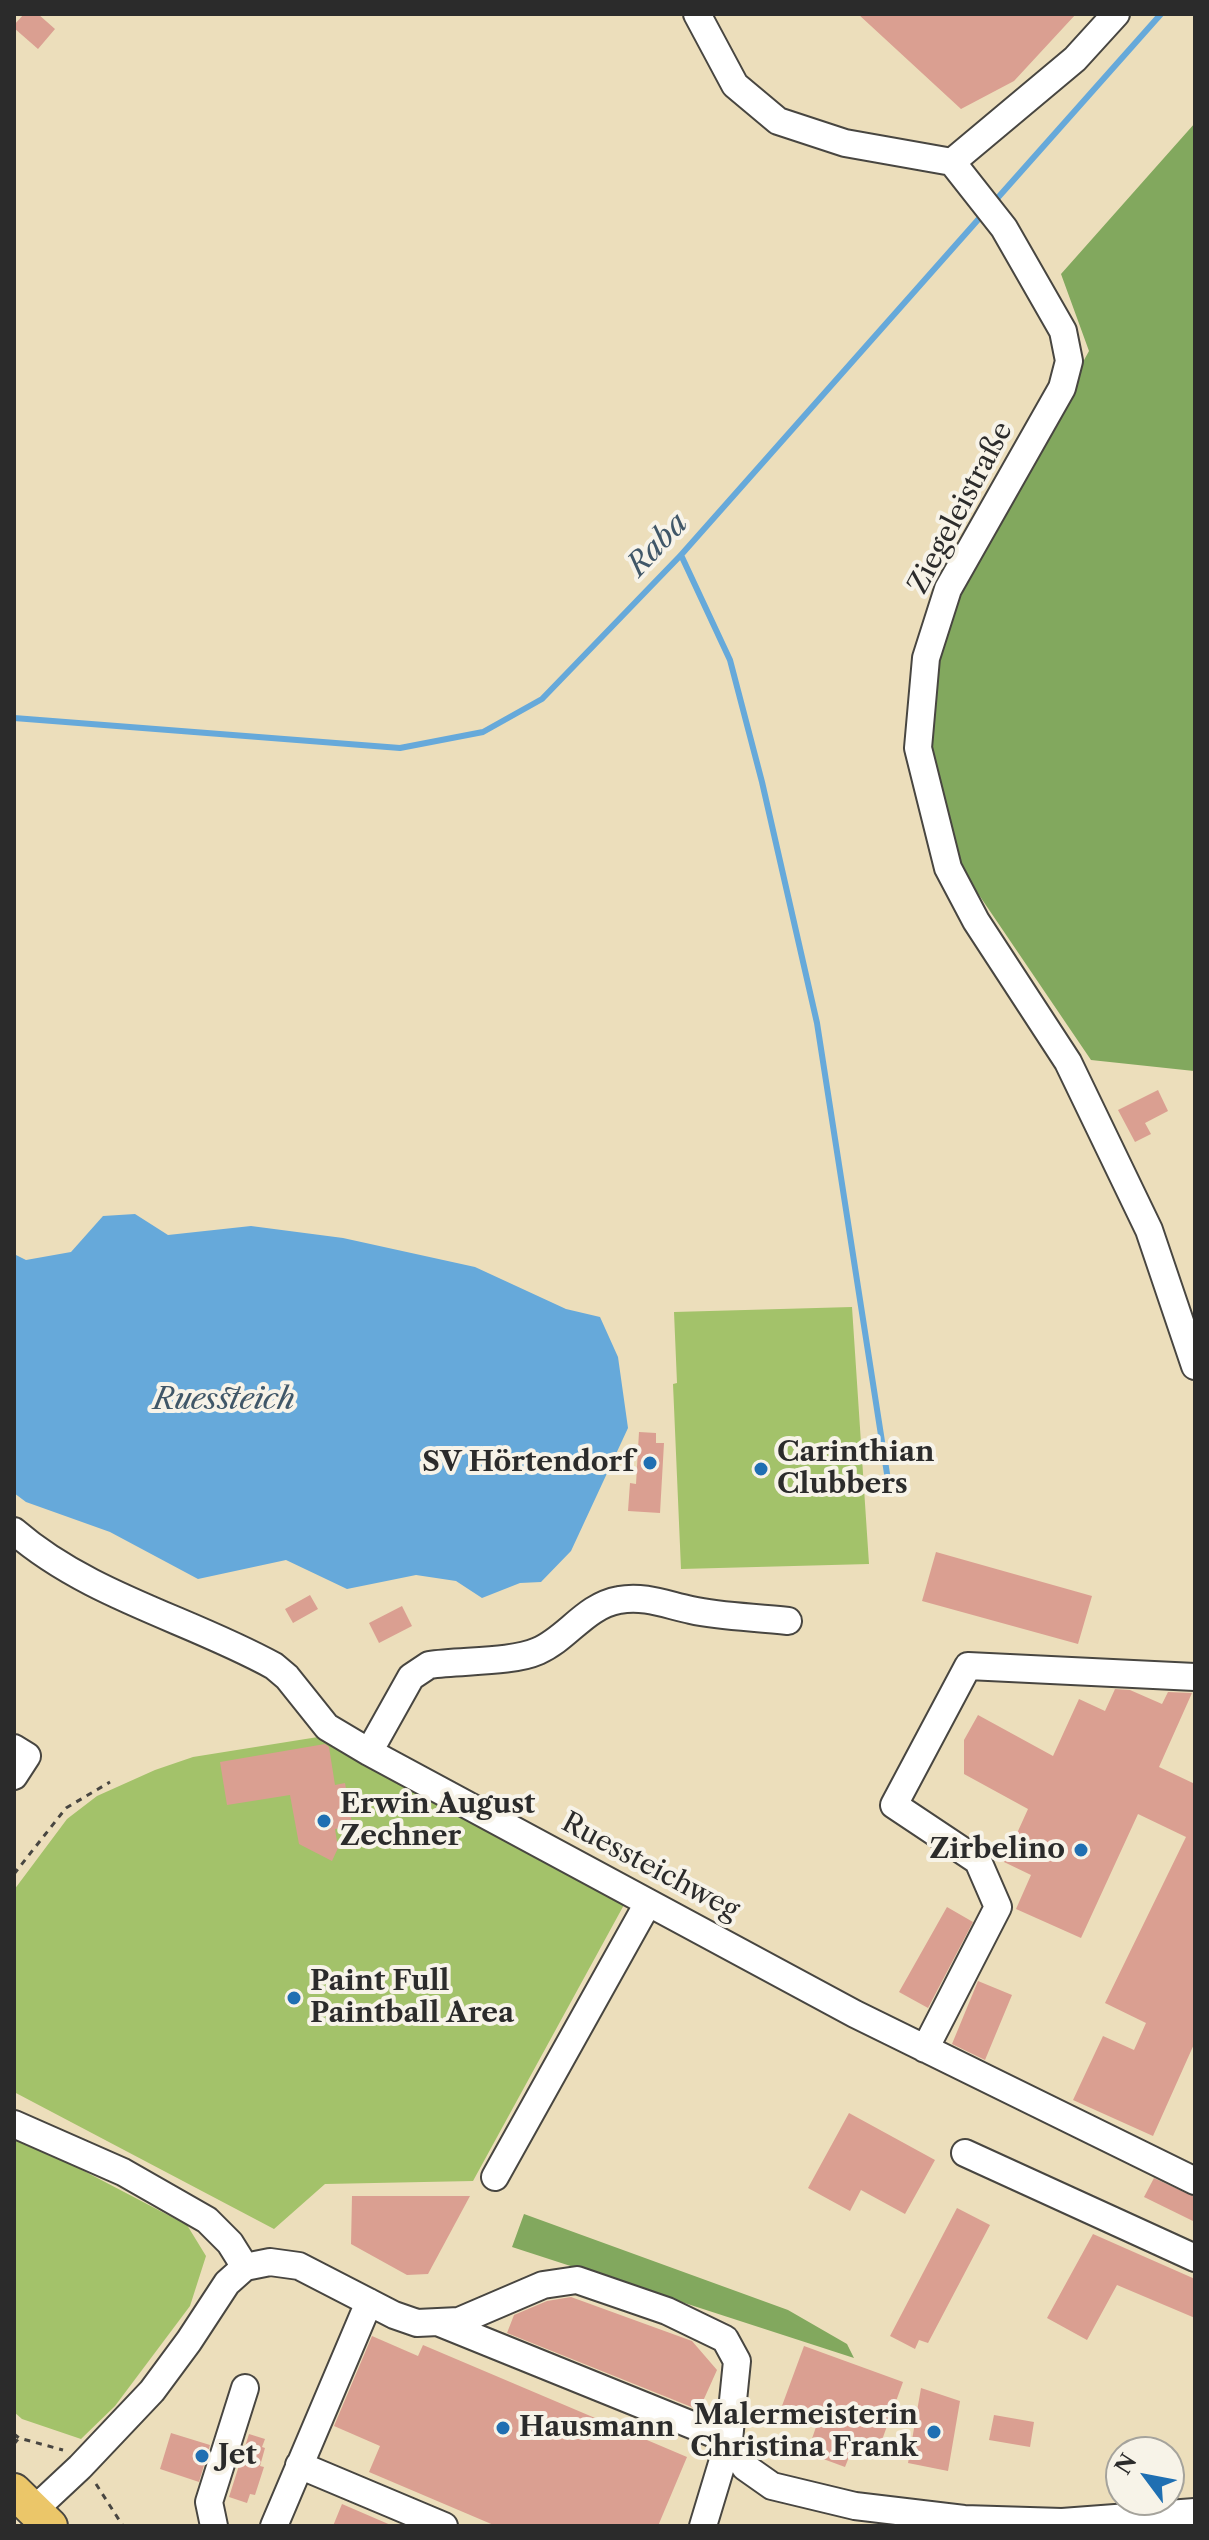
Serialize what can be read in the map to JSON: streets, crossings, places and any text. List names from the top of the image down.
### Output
{
  "streets": {
    "street": ["Ziegeleistraße", "Ruessteichweg"]
  },
  "water": ["Raba", "Ruessteich"],
  "places": [
    "SV Hörtendorf",
    "Carinthian Clubbers",
    "Erwin August Zechner",
    "Zirbelino",
    "Paint Full Paintball Area",
    "Hausmann",
    "Malermeisterin Christina Frank",
    "Jet"
  ],
  "north": "top left"
}
